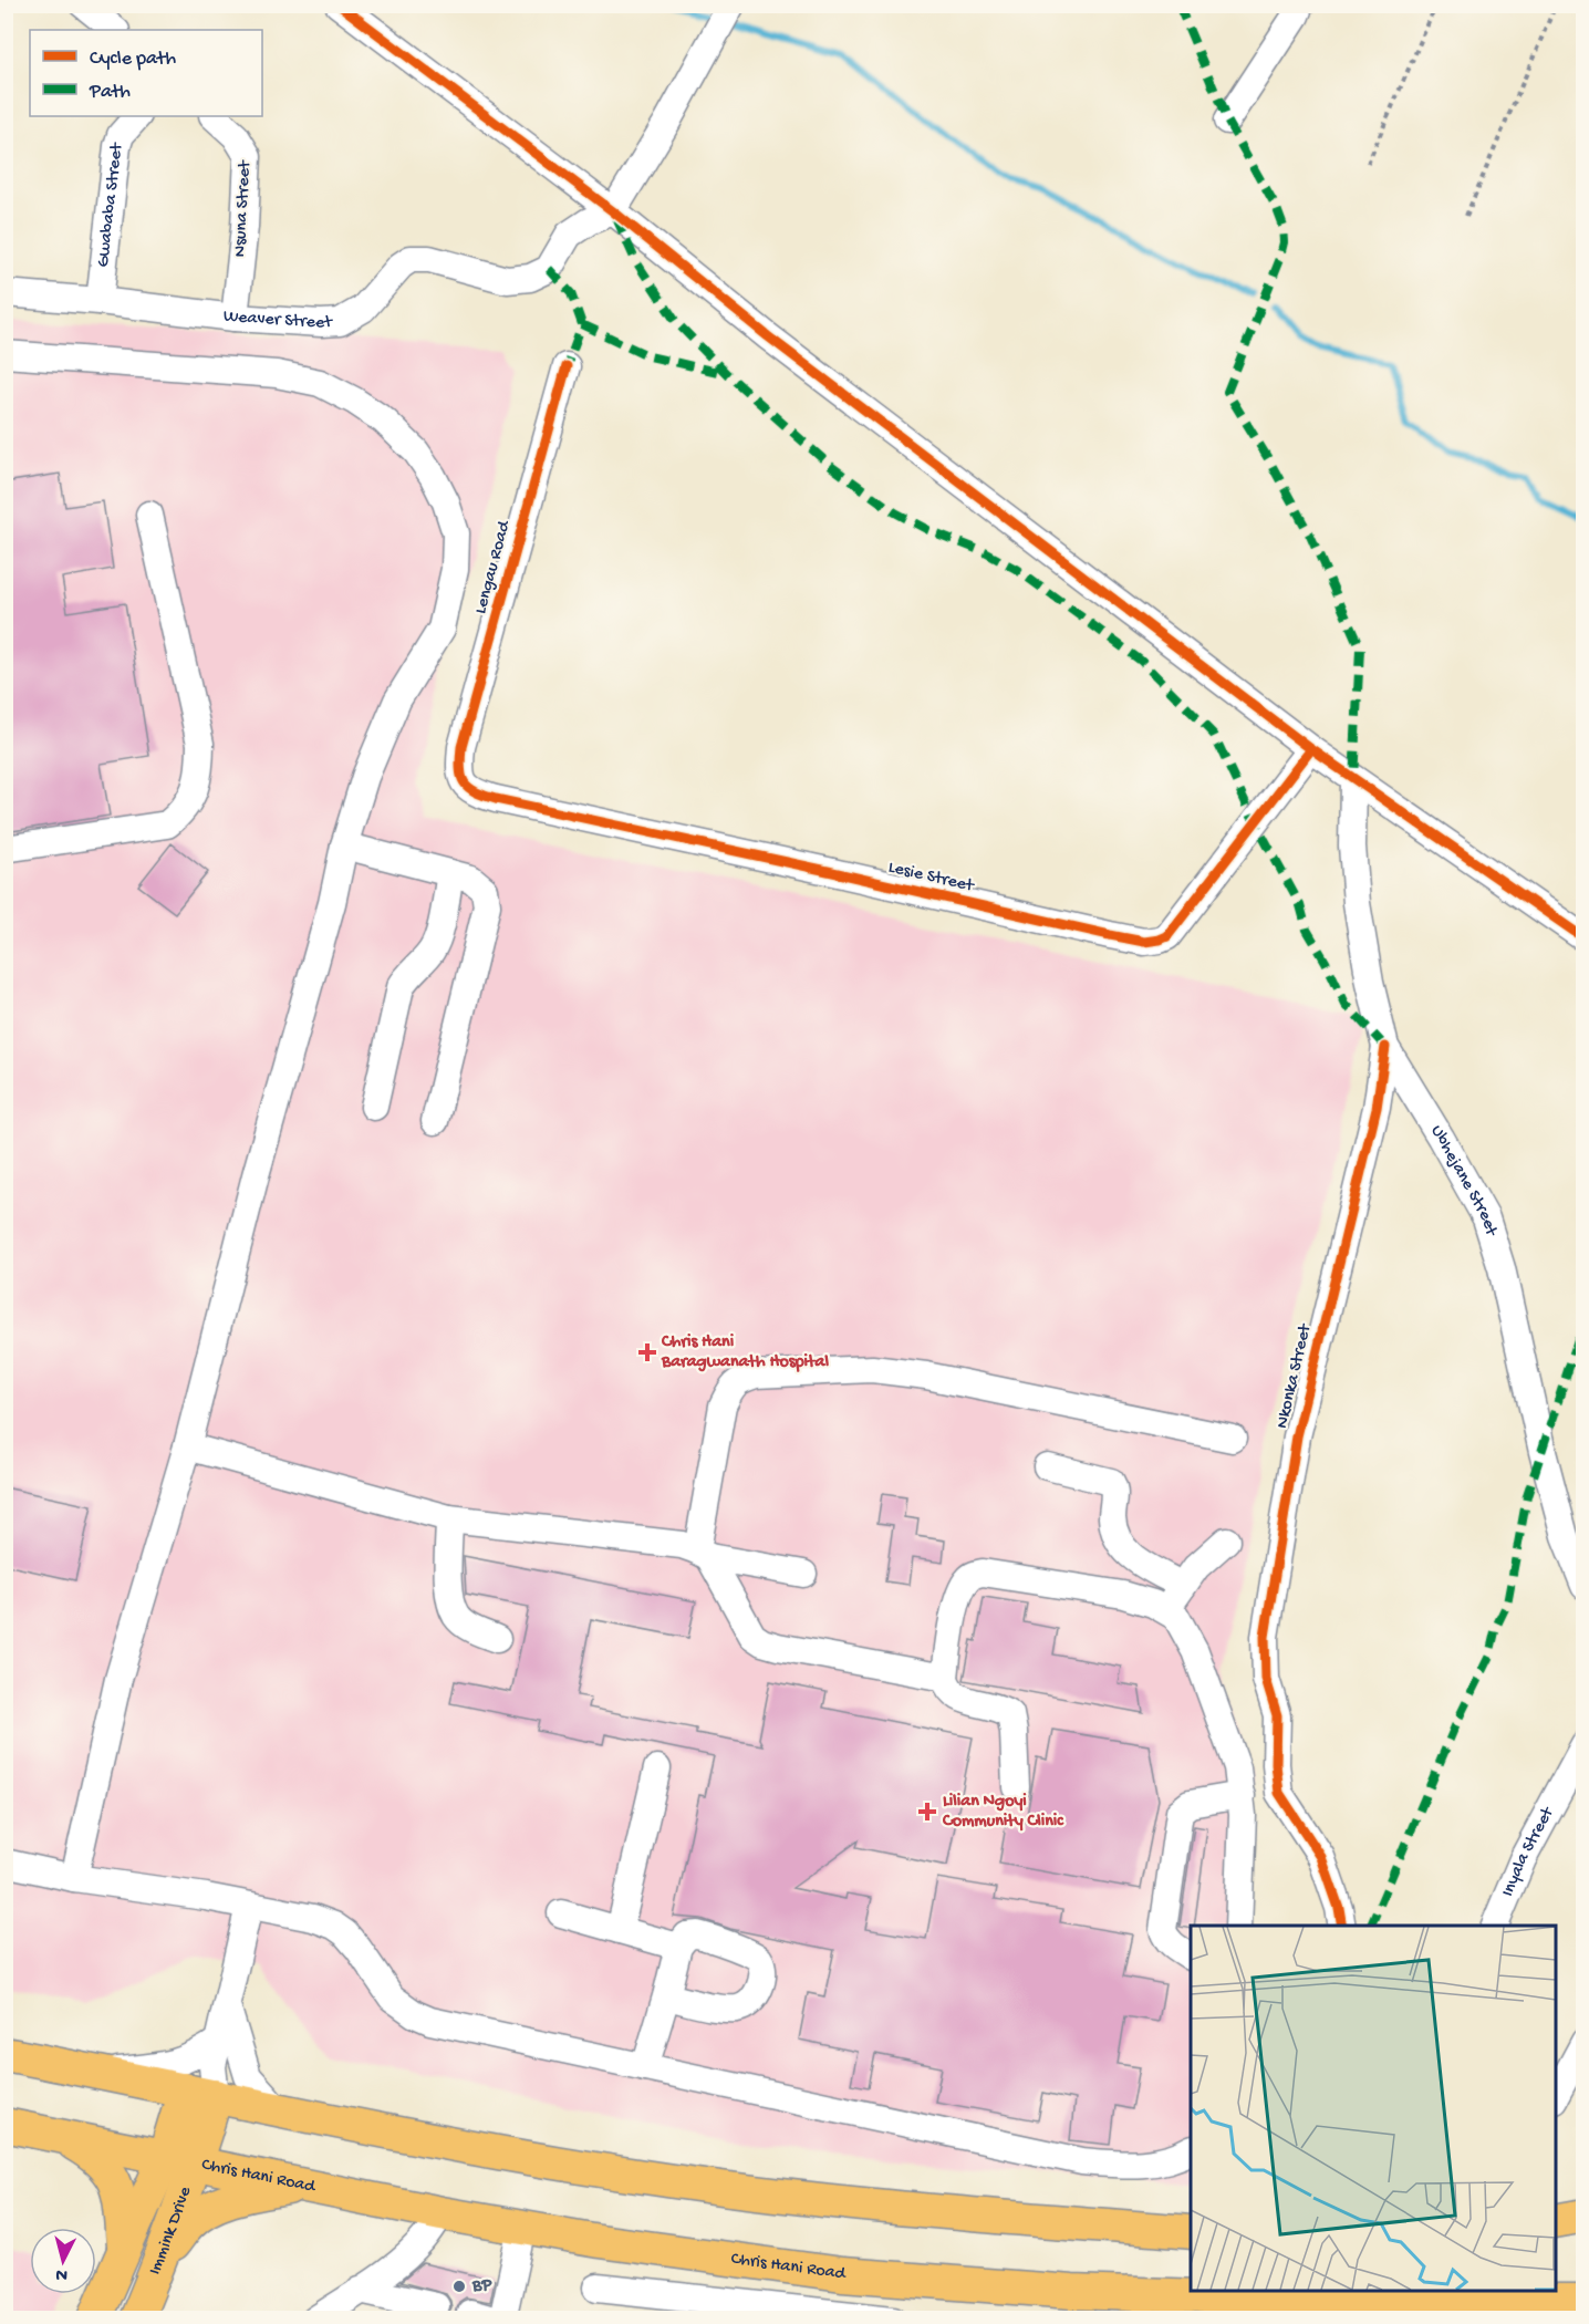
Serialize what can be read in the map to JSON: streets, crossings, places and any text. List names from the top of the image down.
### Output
{
  "streets": {
    "main road": ["Chris Hani Road", "Immink Drive"],
    "street": [
      "Gwababa Street",
      "Nsuna Street",
      "Weaver Street",
      "Lengau Road",
      "Lesie Street",
      "Ubhejane Street",
      "Nkonka Street",
      "Inyala Street"
    ]
  },
  "crossings": [
    ["Gwababa Street", "Weaver Street"],
    ["Nsuna Street", "Weaver Street"],
    ["Lengau Road", "Lesie Street"],
    ["Ubhejane Street", "Nkonka Street"],
    ["Chris Hani Road", "Immink Drive"]
  ],
  "places": {
    "health": ["Chris Hani Baragwanath Hospital", "Lilian Ngoyi Community Clinic"],
    "other": ["BP"]
  },
  "legend": ["Cycle path", "Path"],
  "north": "bottom"
}
